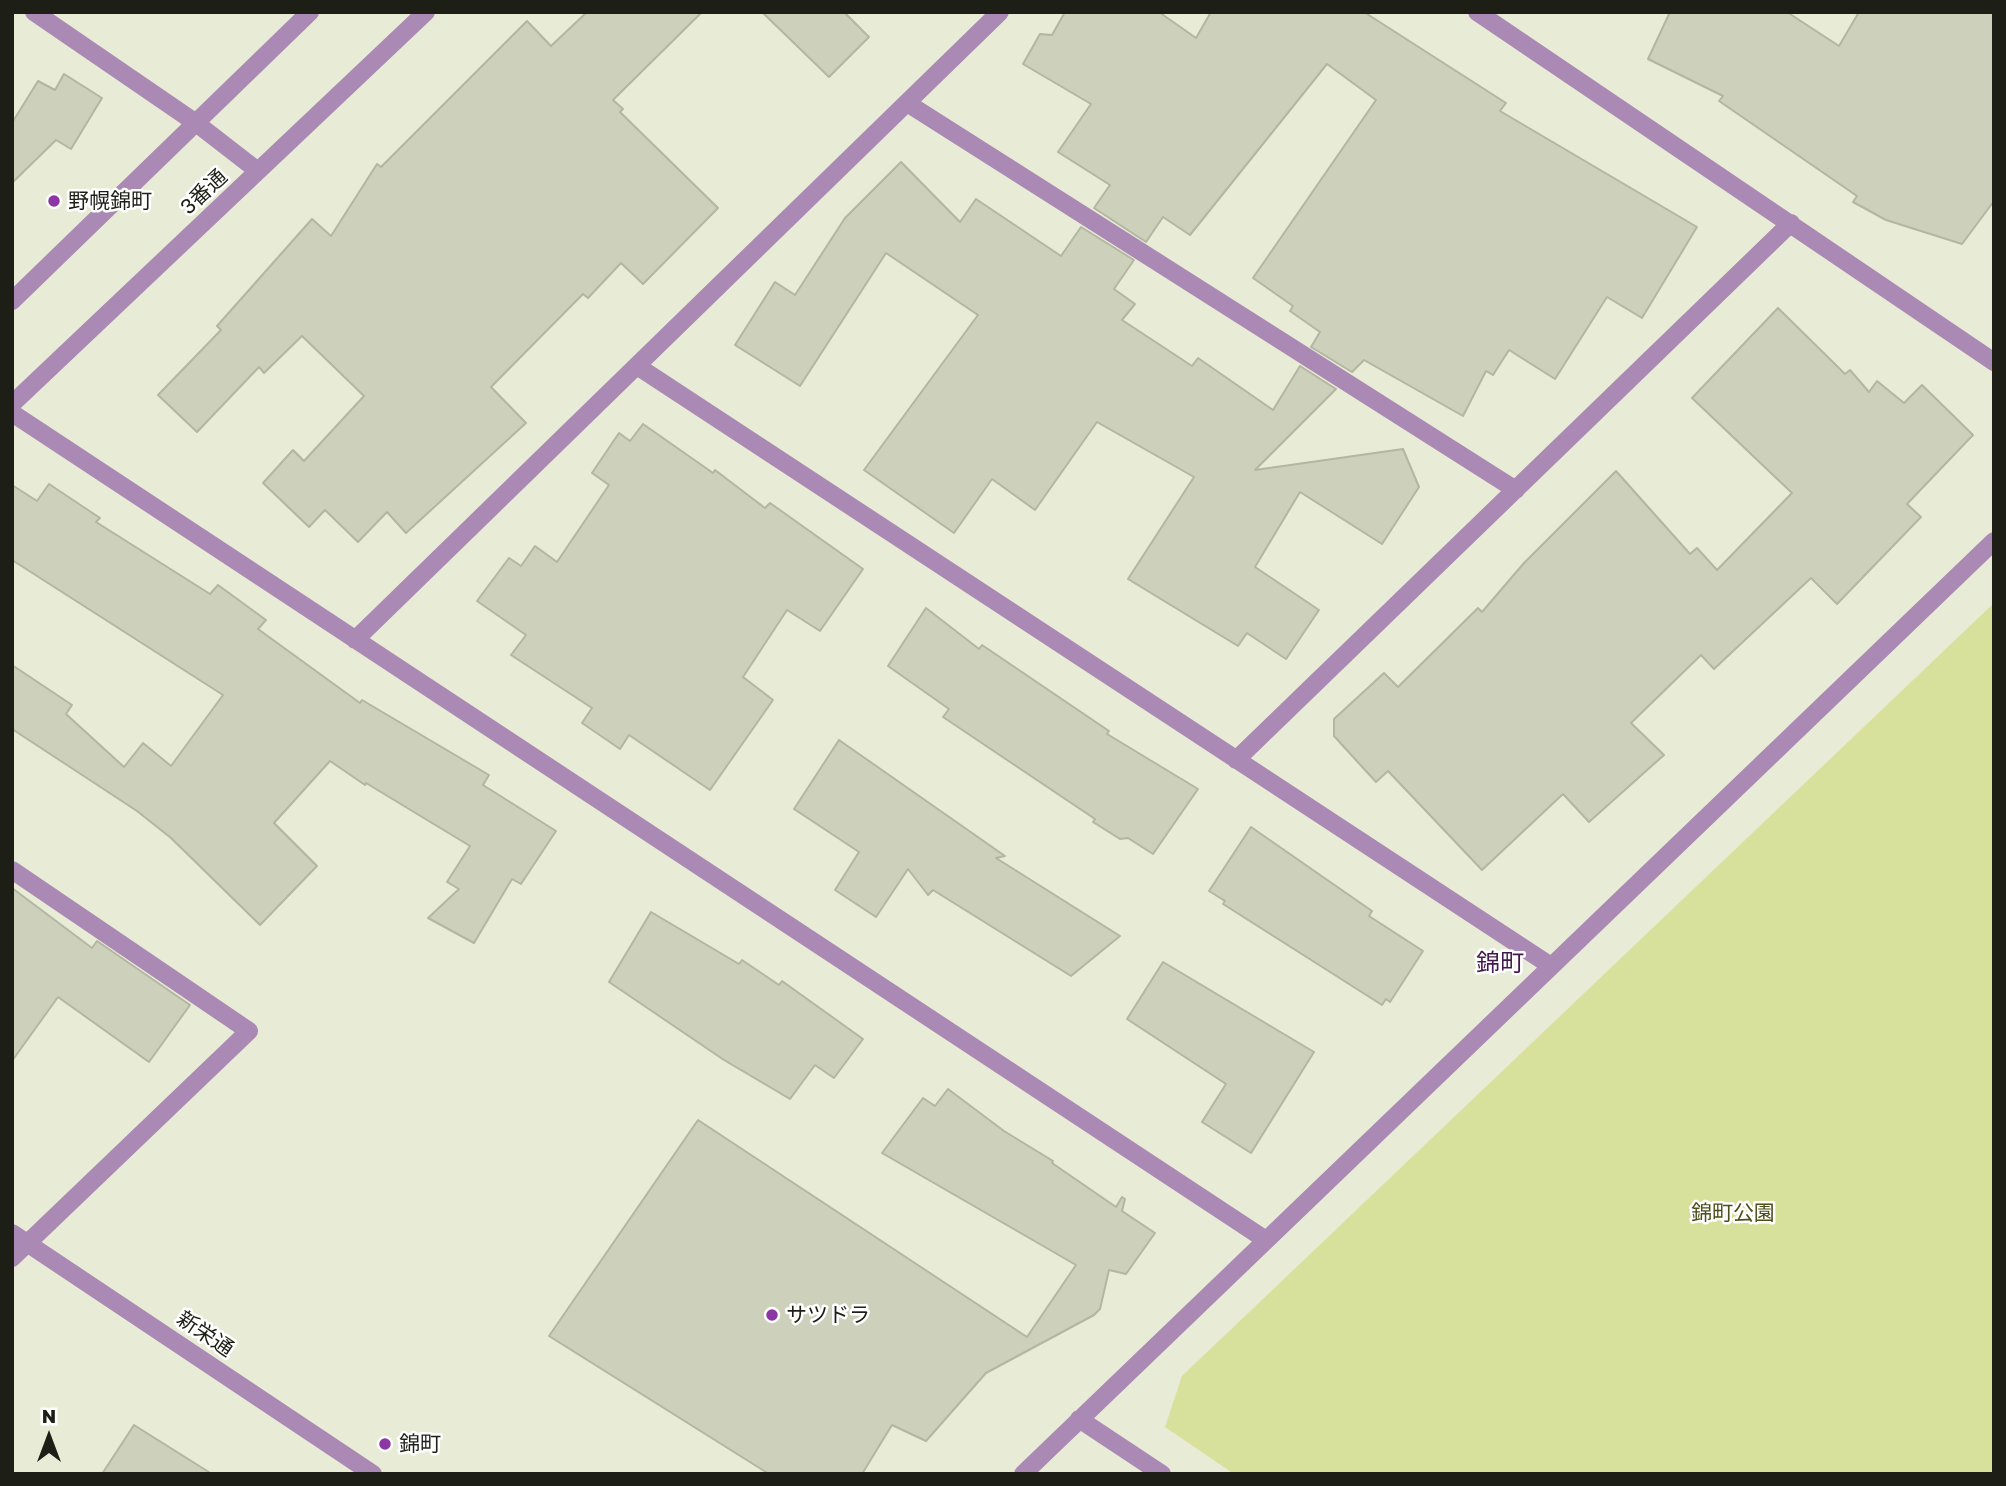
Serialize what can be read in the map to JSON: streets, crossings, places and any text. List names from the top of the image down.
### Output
{
  "streets": {
    "street": ["3番通", "新栄通"]
  },
  "districts": ["錦町"],
  "parks": ["錦町公園"],
  "places": ["野幌錦町", "サツドラ", "錦町"],
  "north": "top"
}
